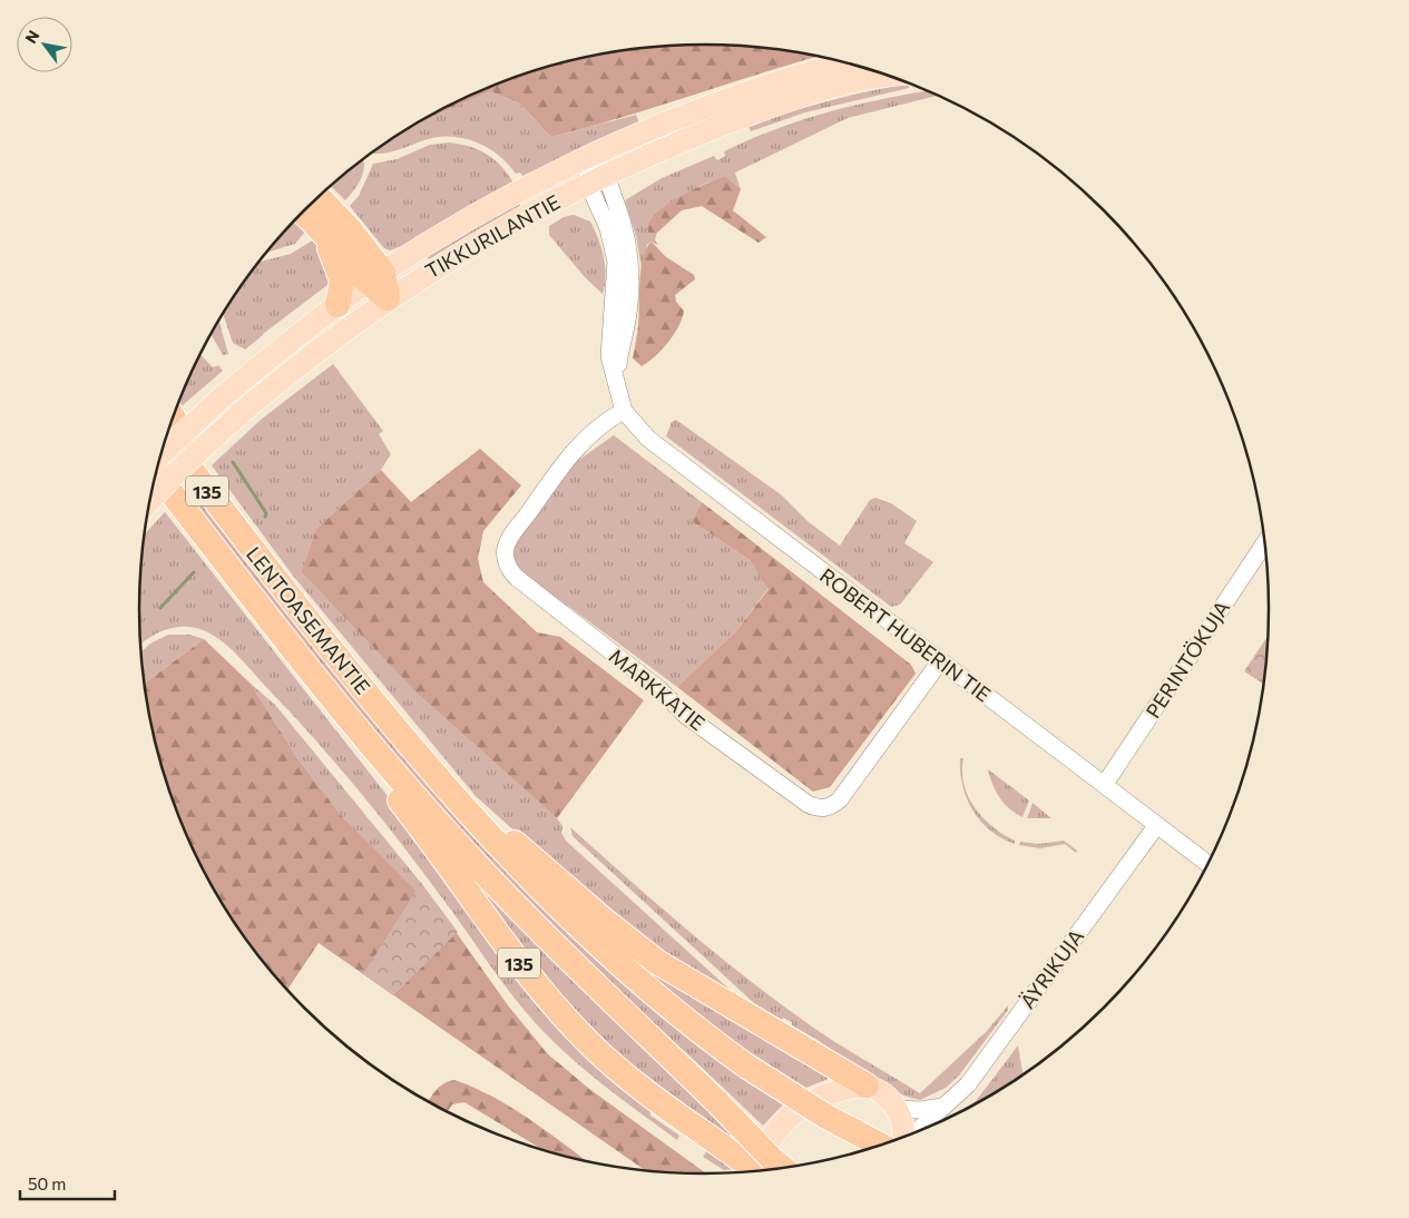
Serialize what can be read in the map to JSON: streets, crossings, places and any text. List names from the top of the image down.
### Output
{
  "streets": {
    "highway": ["135", "LENTOASEMANTIE"],
    "main road": ["TIKKURILANTIE"],
    "street": [
      "ROBERT HUBERIN TIE",
      "PERINTÖKUJA",
      "MARKKATIE",
      "ÄYRIKUJA"
    ]
  },
  "crossings": [
    ["TIKKURILANTIE", "ROBERT HUBERIN TIE"],
    ["135", "LENTOASEMANTIE"],
    ["ROBERT HUBERIN TIE", "PERINTÖKUJA"],
    ["ROBERT HUBERIN TIE", "MARKKATIE"],
    ["ROBERT HUBERIN TIE", "ÄYRIKUJA"]
  ],
  "scale_bar": "50 m",
  "north": "top left"
}
